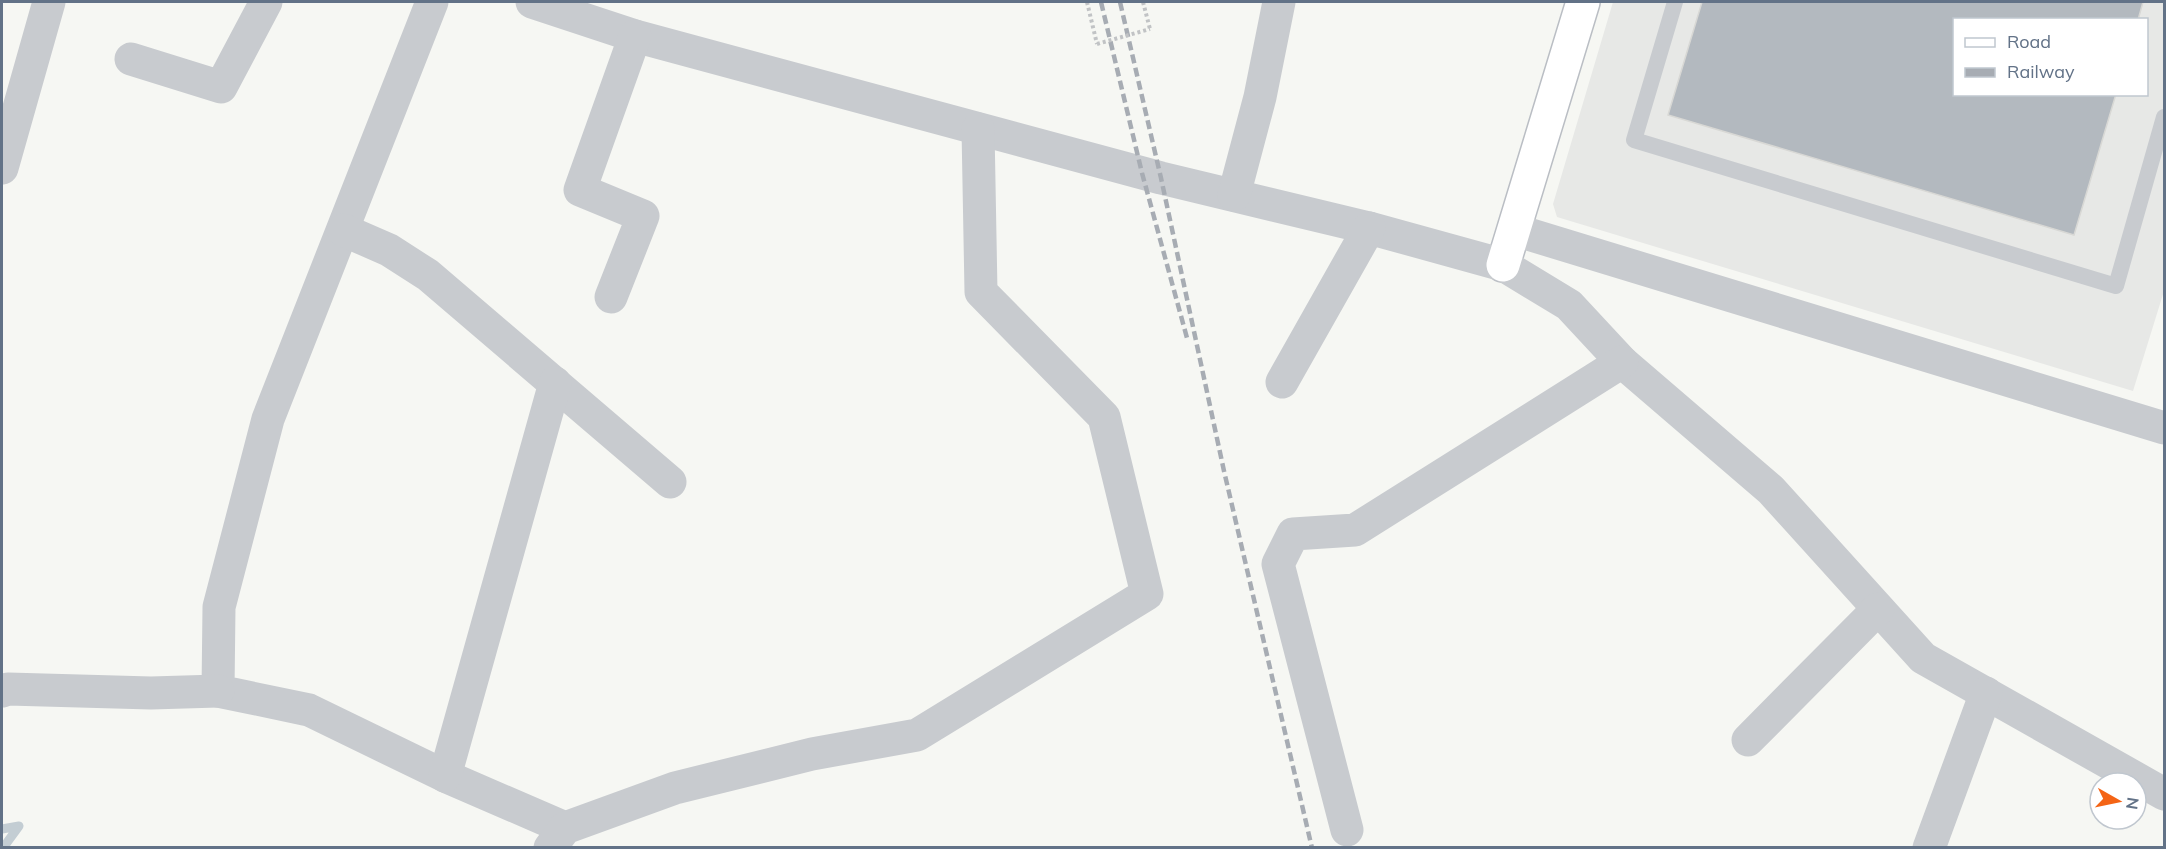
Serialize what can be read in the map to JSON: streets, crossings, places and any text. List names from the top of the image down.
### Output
{
  "legend": ["Road", "Railway"],
  "north": "right"
}
